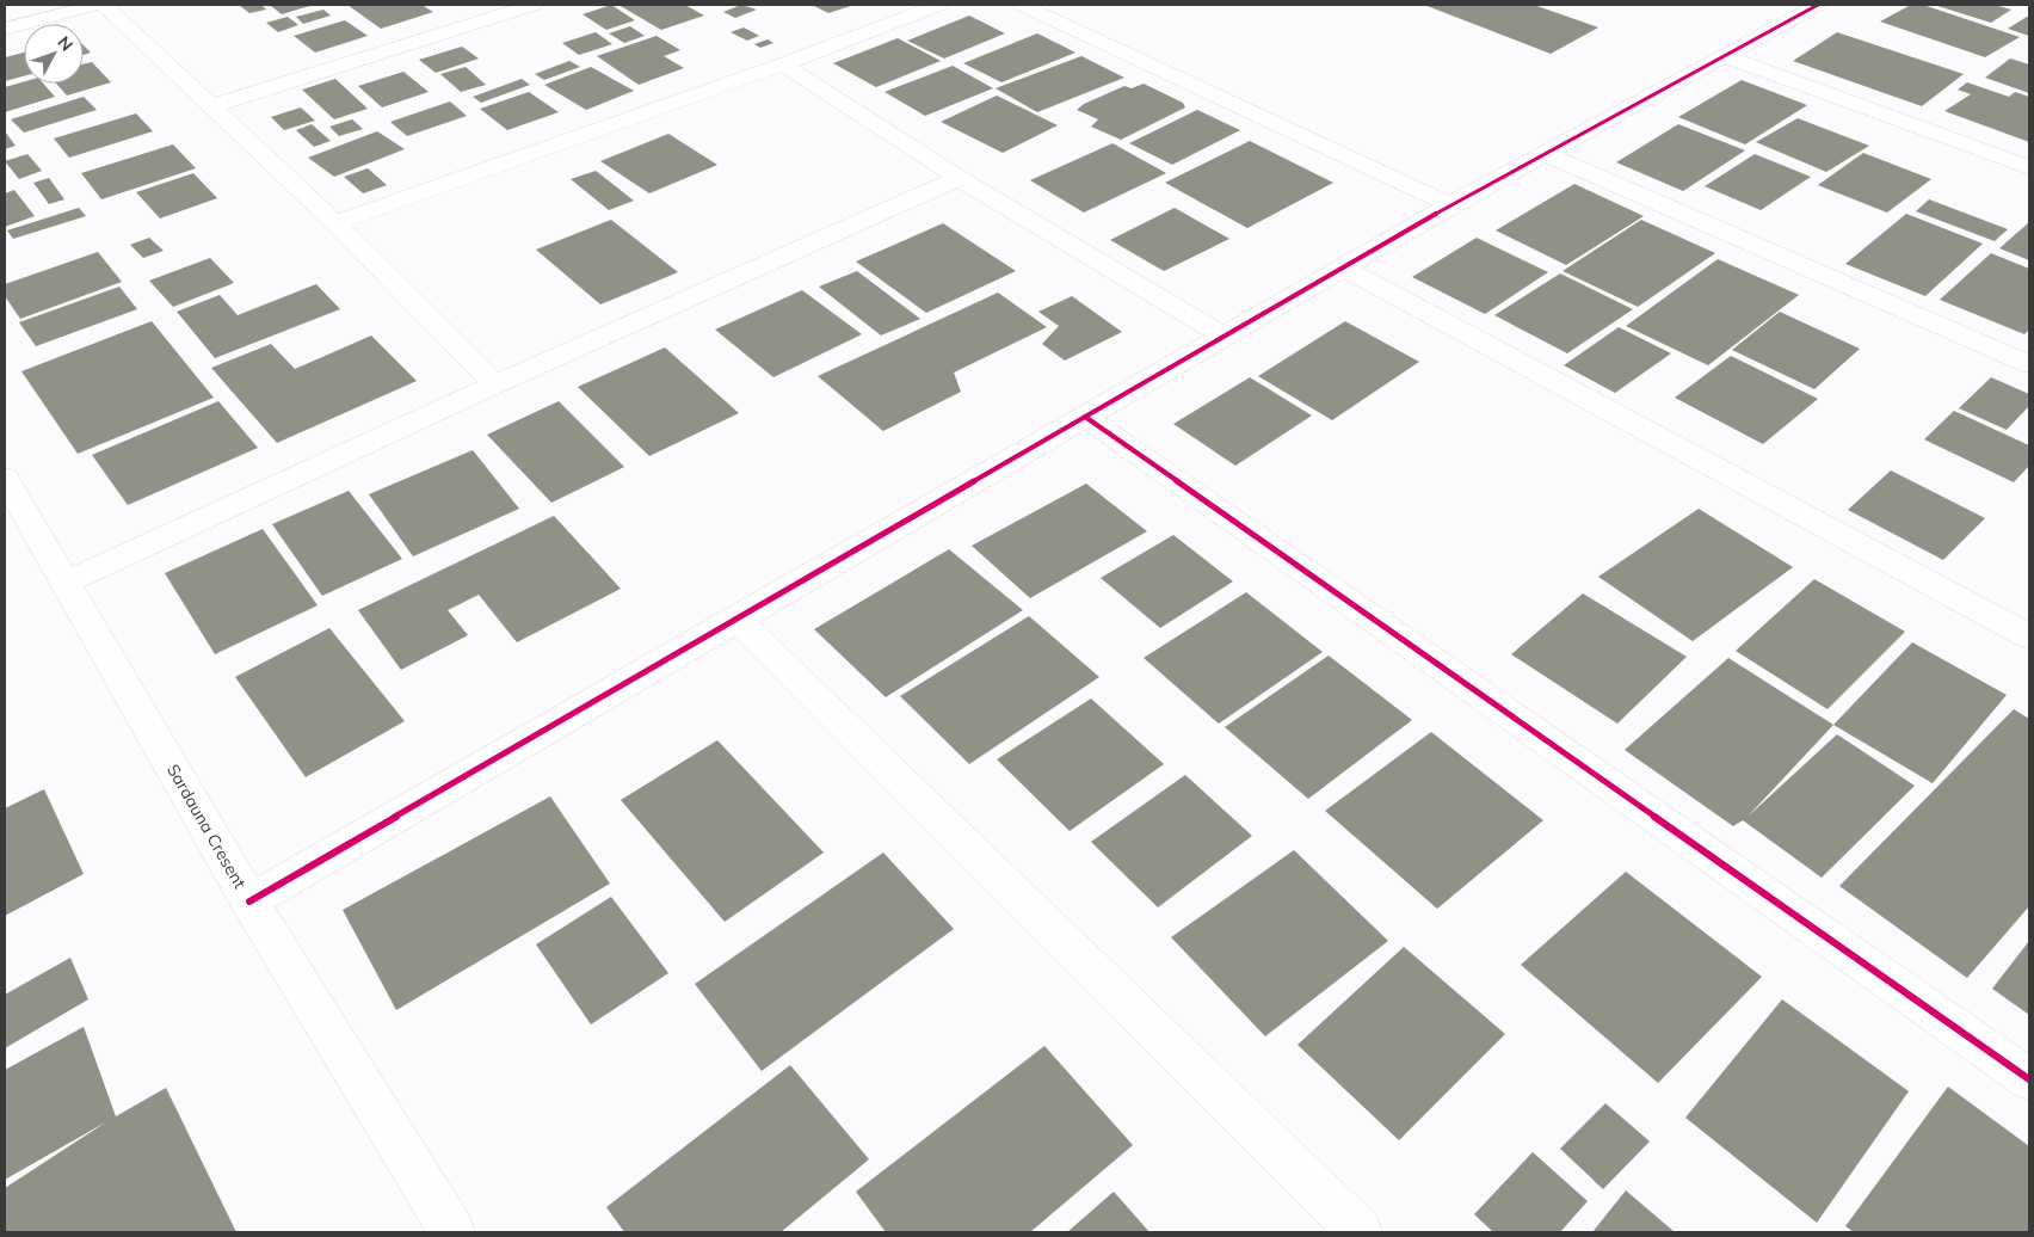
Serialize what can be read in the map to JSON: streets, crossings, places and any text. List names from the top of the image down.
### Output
{
  "streets": {
    "street": ["Sardauna Cresent"]
  },
  "north": "top right"
}
